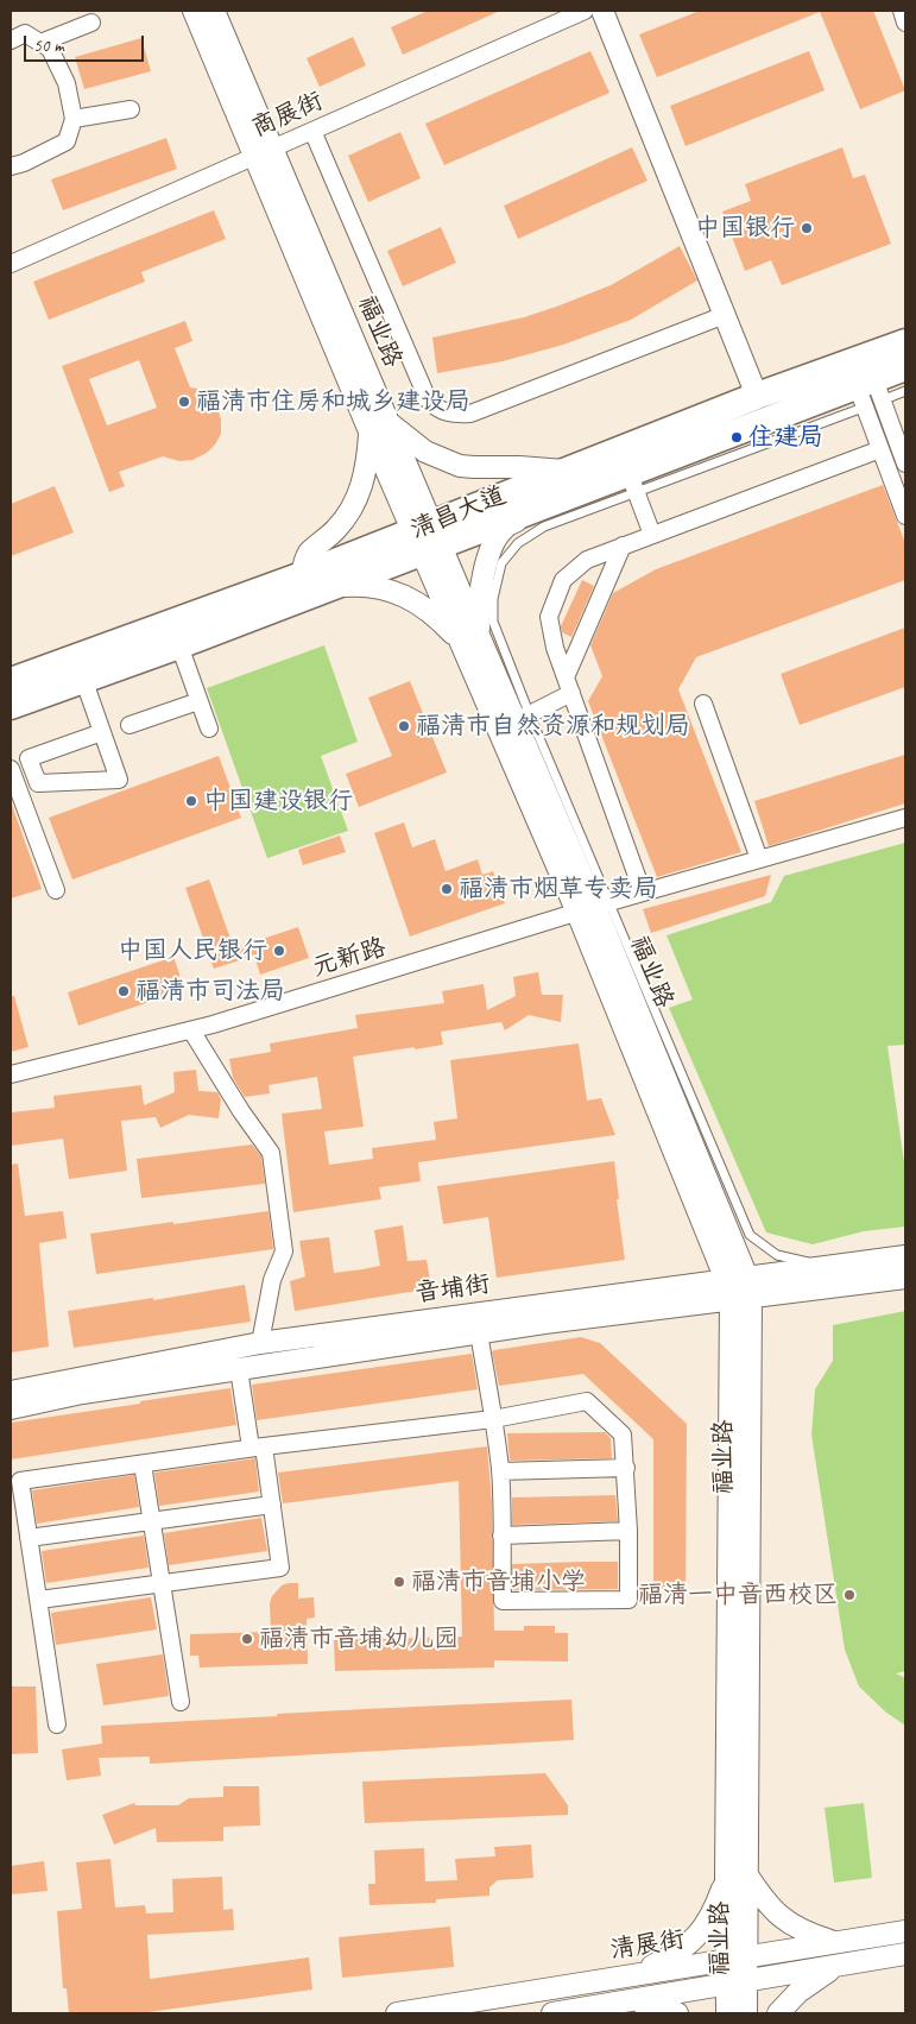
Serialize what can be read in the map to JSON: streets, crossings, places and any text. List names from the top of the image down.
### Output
{
  "streets": {
    "main road": ["清昌大道"],
    "street": [
      "商展街",
      "福业路",
      "元新路",
      "音埔街",
      "清展街"
    ]
  },
  "crossings": [
    ["商展街", "福业路"],
    ["福业路", "清昌大道"],
    ["福业路", "元新路"],
    ["福业路", "音埔街"],
    ["福业路", "清展街"]
  ],
  "places": [
    "中国银行",
    "福清市住房和城乡建设局",
    "住建局",
    "福清市自然资源和规划局",
    "中国建设银行",
    "福清市烟草专卖局",
    "中国人民银行",
    "福清市司法局",
    "福清市音埔小学",
    "福清一中音西校区",
    "福清市音埔幼儿园"
  ],
  "scale_bar": "50 m"
}
